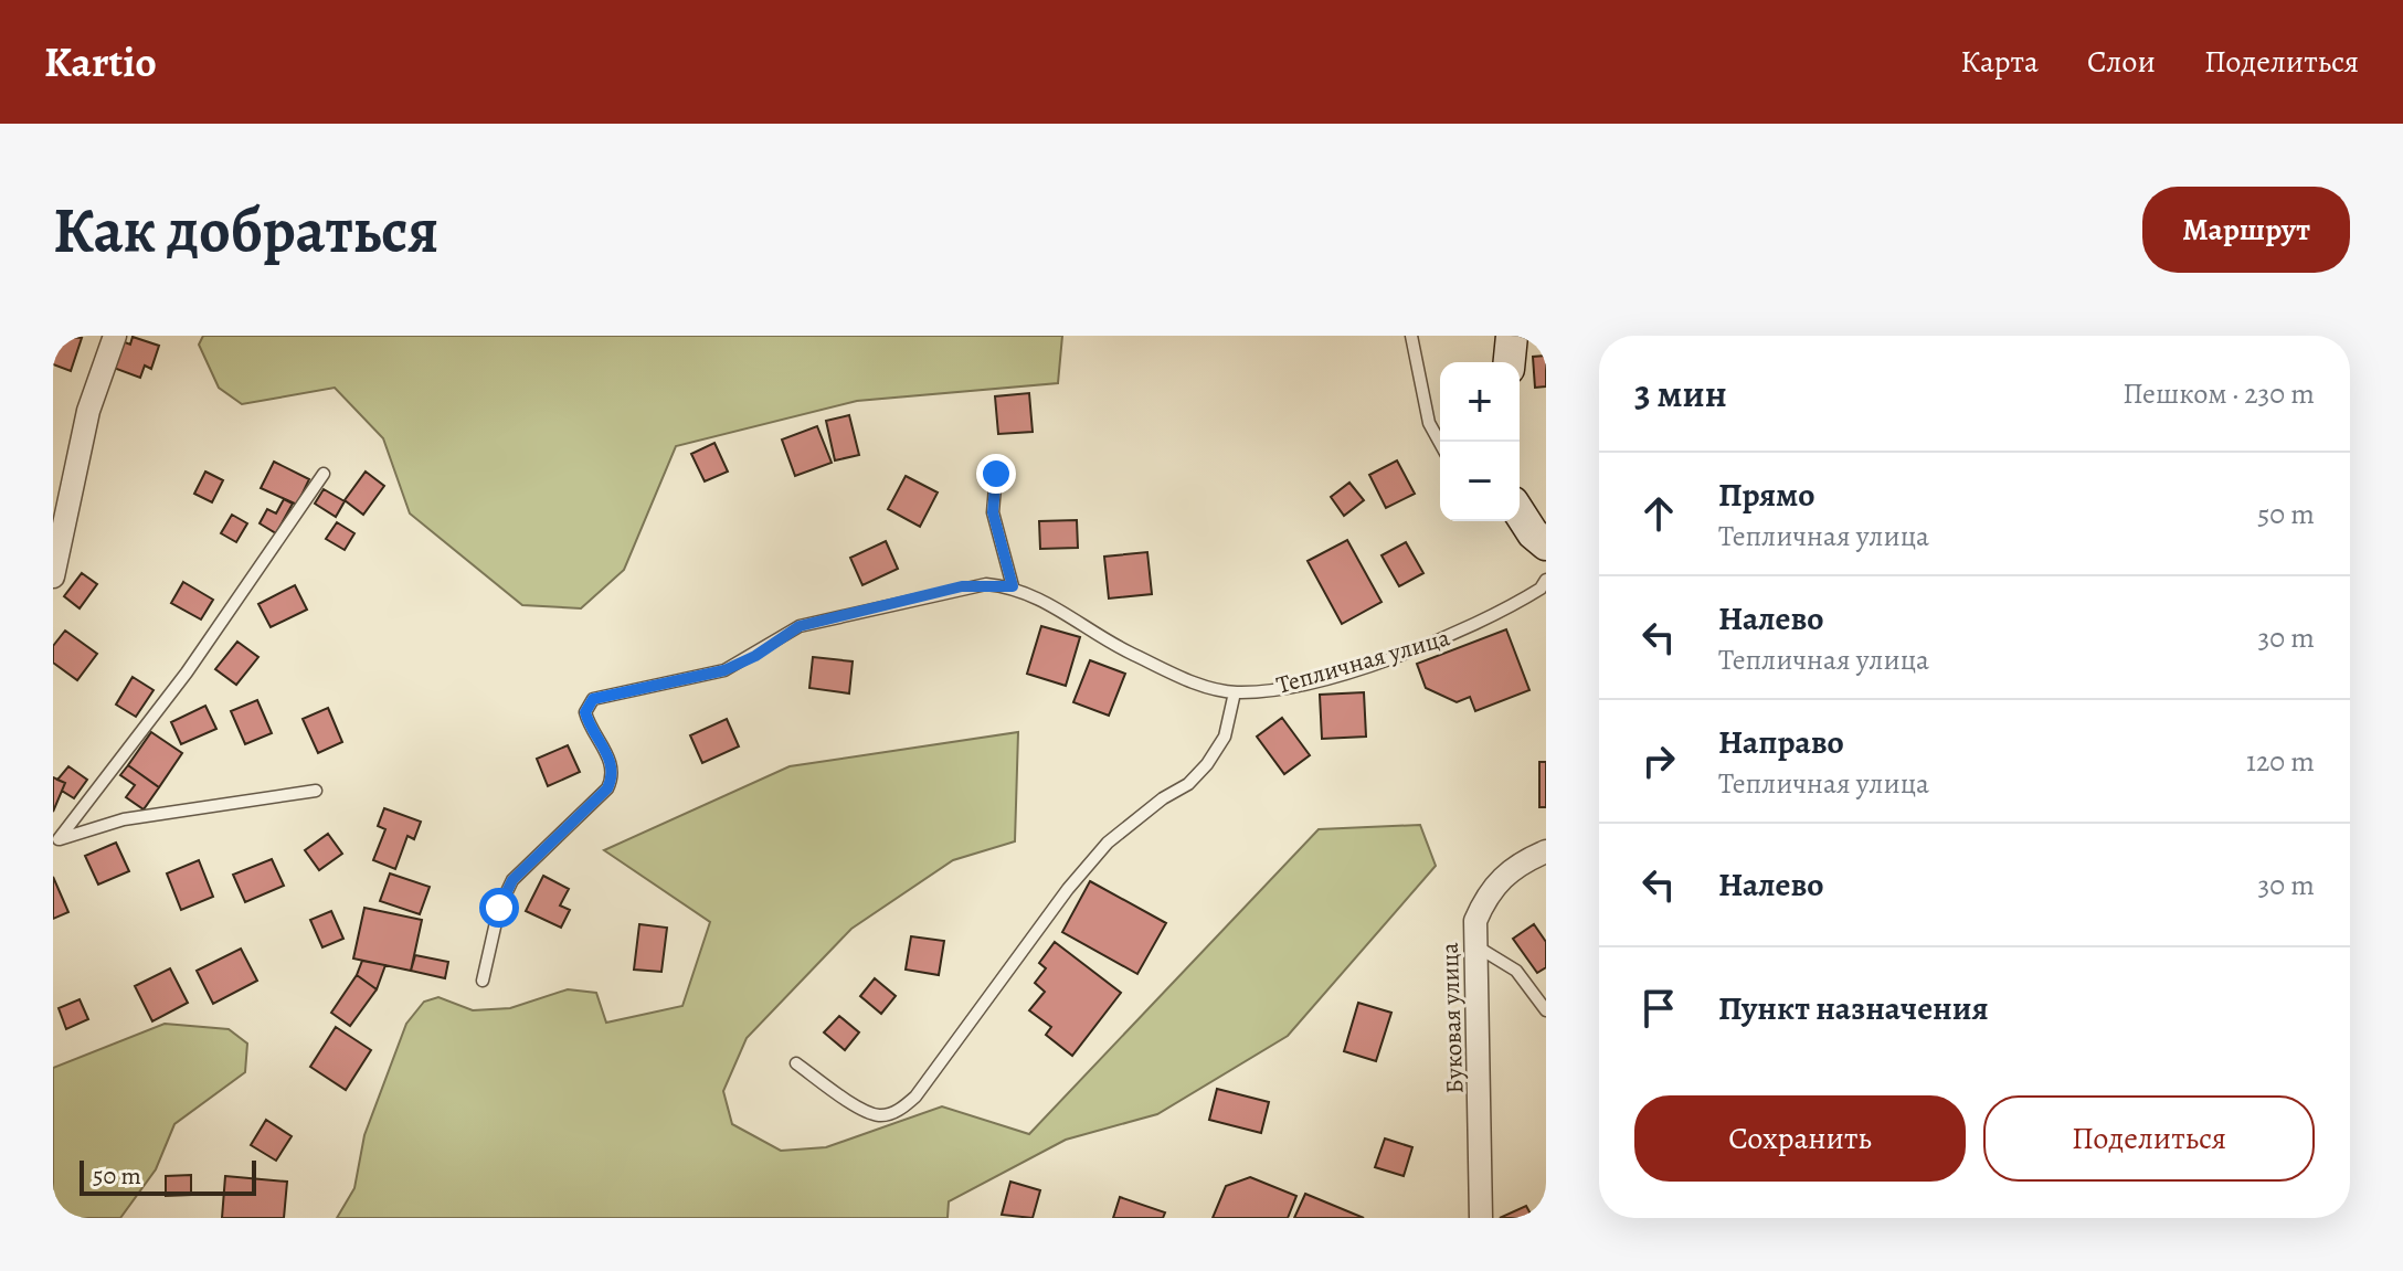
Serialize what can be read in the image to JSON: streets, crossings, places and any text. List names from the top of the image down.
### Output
{
  "streets": {
    "street": ["Буковая улица"],
    "lane": ["Тепличная улица"]
  },
  "scale_bar": "50 m",
  "page": {
    "header": "Kartio",
    "nav": ["Карта", "Слои", "Поделиться"],
    "buttons": [
      "Маршрут",
      ["Сохранить", "Поделиться"]
    ],
    "title": "Как добраться",
    "heading": ["3 мин", "Пешком · 230 m"],
    "map_buttons": ["+", "−"],
    "list": [
      ["Прямо", "Тепличная улица", "50 m"],
      ["Налево", "Тепличная улица", "30 m"],
      ["Направо", "Тепличная улица", "120 m"],
      ["Налево", "30 m"],
      "Пункт назначения"
    ],
    "scale": "50 m"
  }
}
